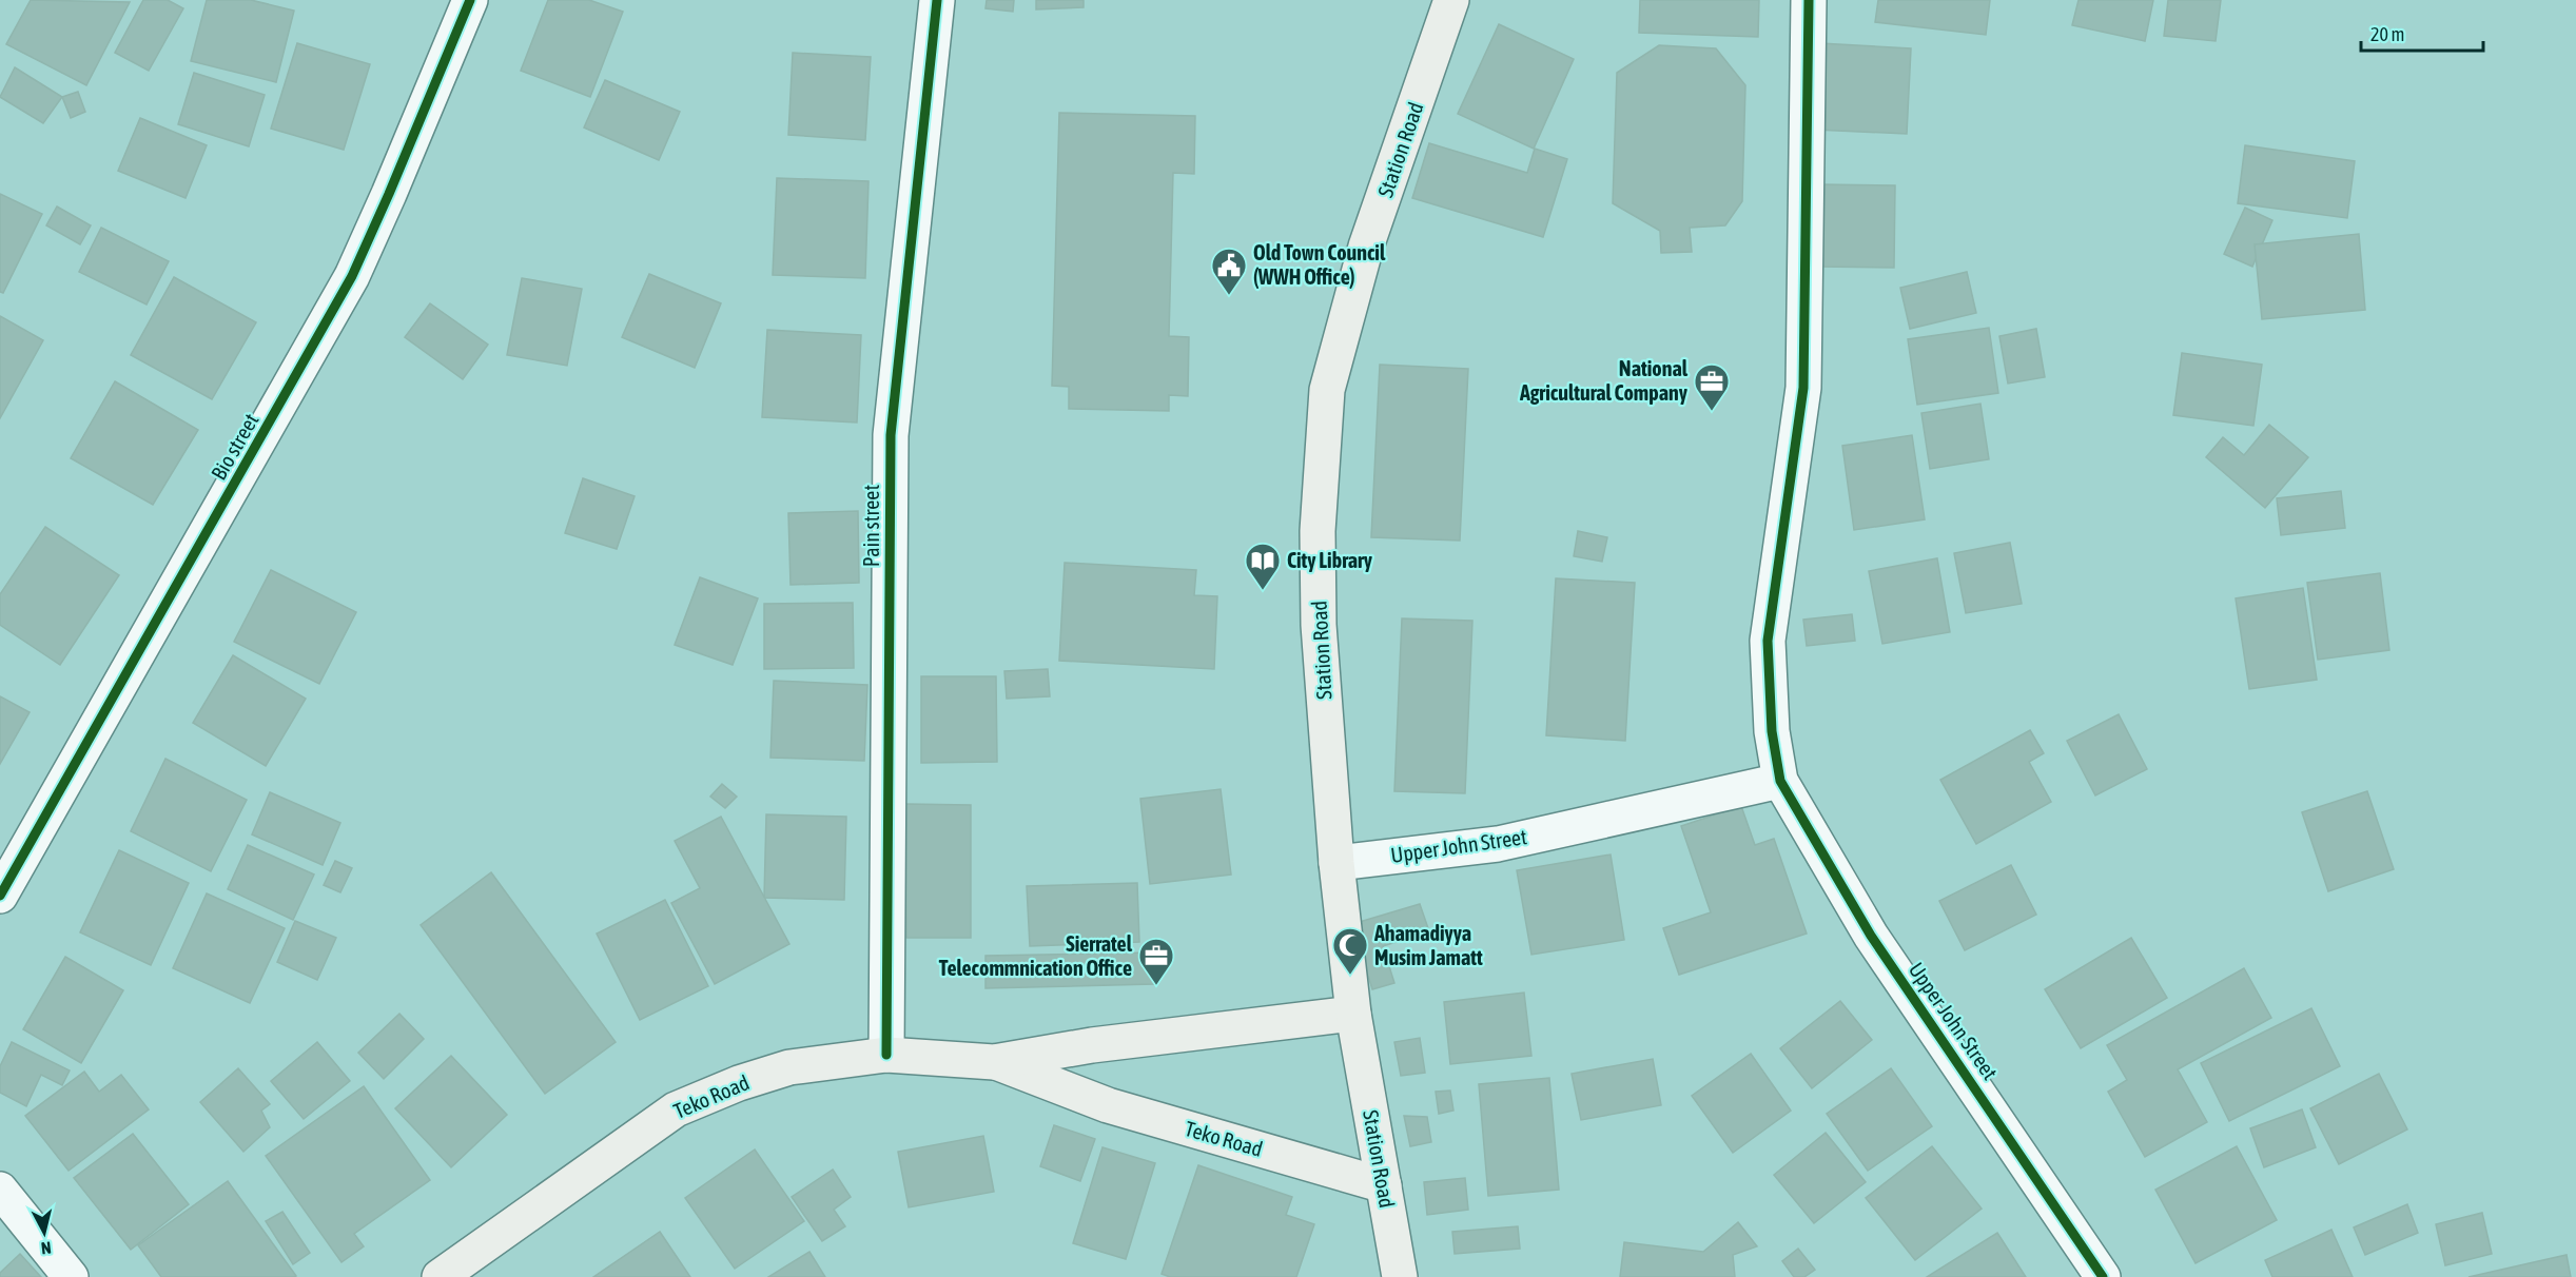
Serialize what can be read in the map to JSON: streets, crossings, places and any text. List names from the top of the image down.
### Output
{
  "streets": {
    "street": [
      "Station Road",
      "Bio street",
      "Pain street",
      "Upper John Street",
      "Teko Road"
    ]
  },
  "crossings": [
    ["Station Road", "Upper John Street"],
    ["Station Road", "Teko Road"],
    ["Pain street", "Teko Road"]
  ],
  "places": {
    "public building": ["Old Town Council (WWH Office)"],
    "office": ["National Agricultural Company", "Sierratel Telecommnication Office"],
    "library": ["City Library"],
    "mosque": ["Ahamadiyya Musim Jamatt"]
  },
  "scale_bar": "20 m",
  "north": "bottom"
}
